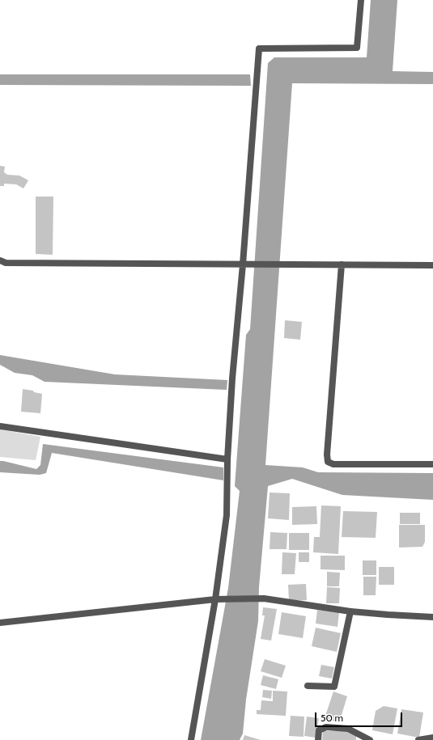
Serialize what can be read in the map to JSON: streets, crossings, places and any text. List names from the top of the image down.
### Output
{
  "scale_bar": "50 m"
}
